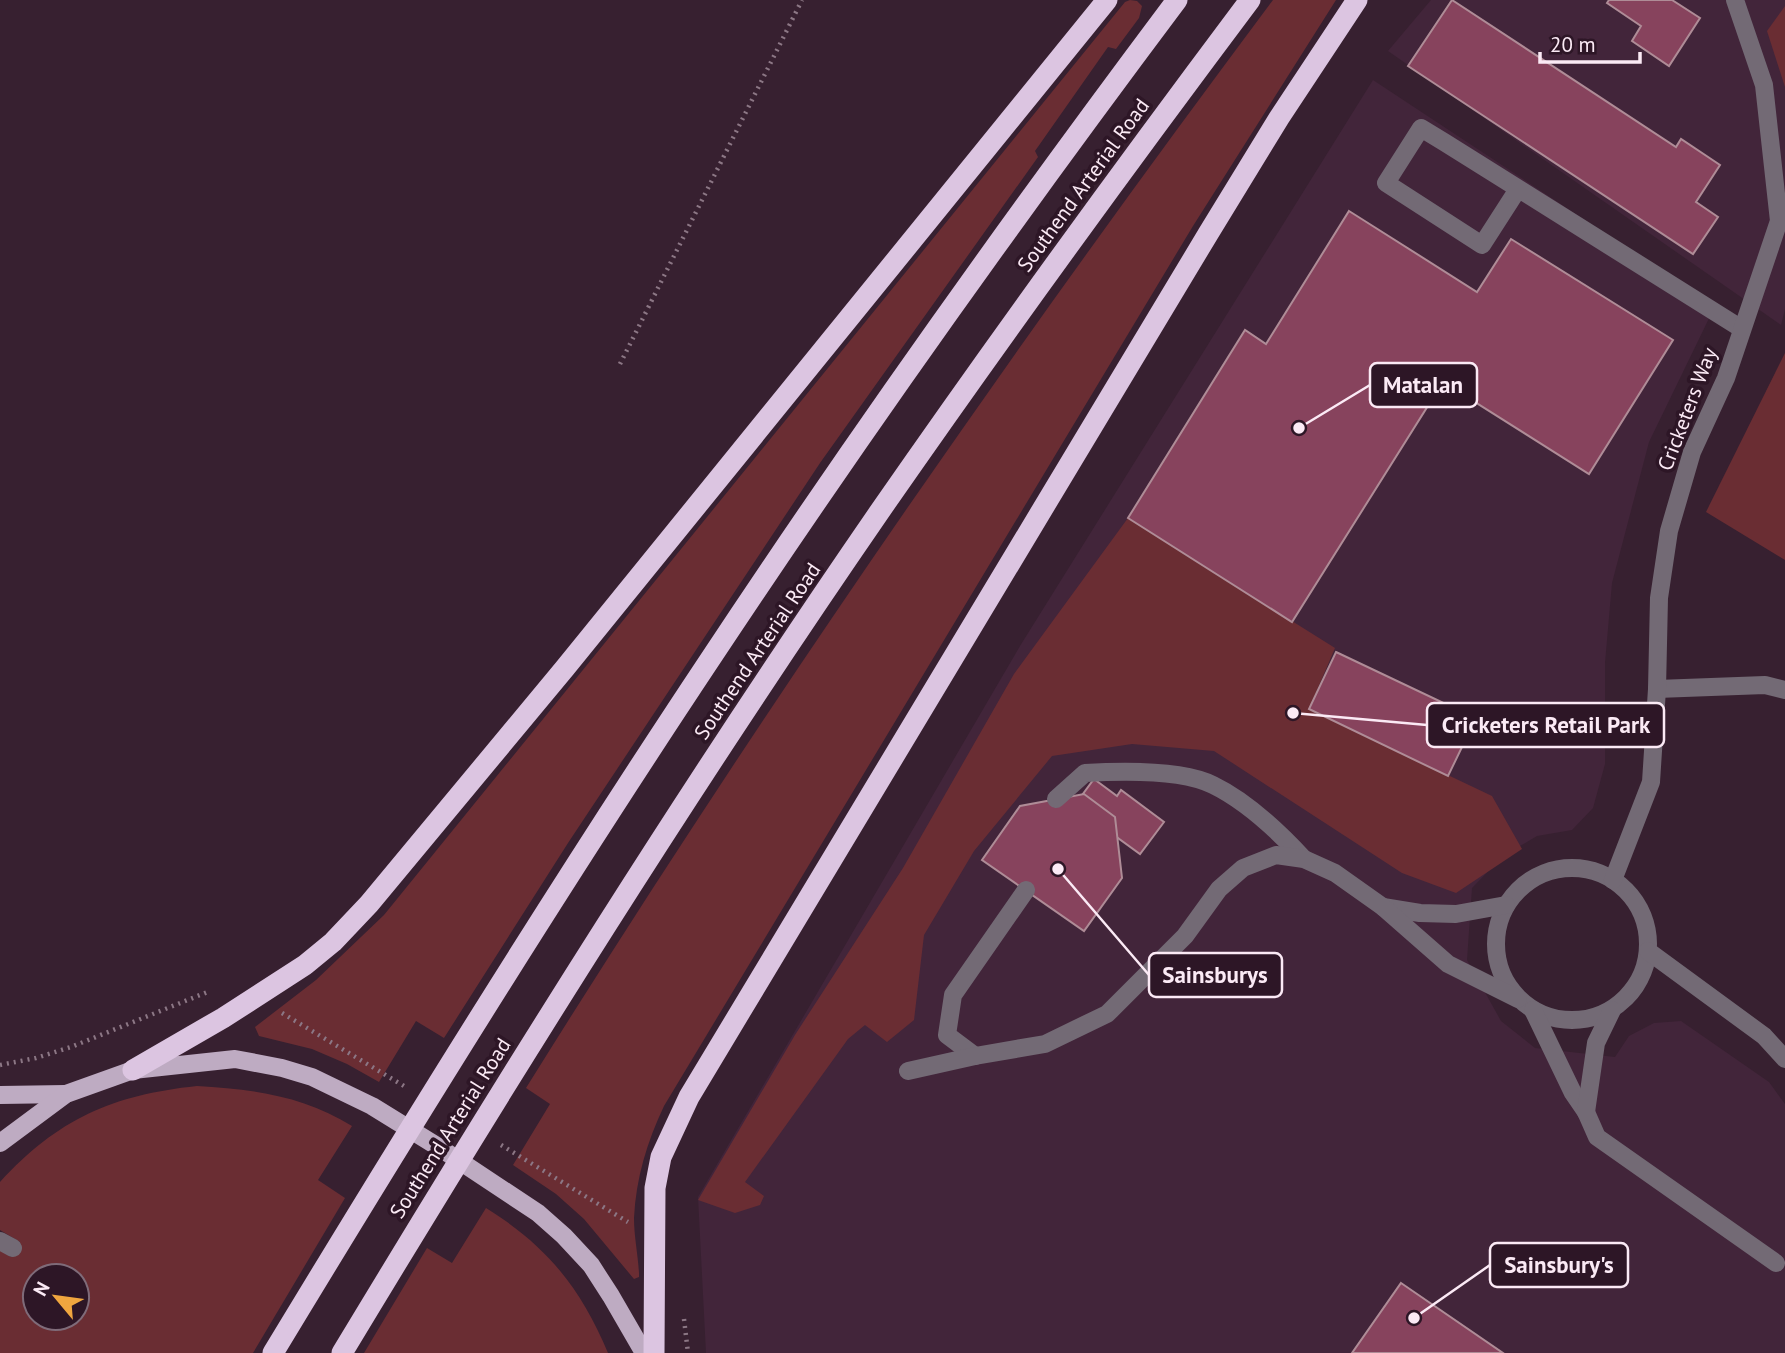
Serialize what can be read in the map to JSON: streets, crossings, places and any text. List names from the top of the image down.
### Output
{
  "streets": {
    "highway": ["Southend Arterial Road"],
    "street": ["Cricketers Way"]
  },
  "places": [
    "Matalan",
    "Cricketers Retail Park",
    "Sainsburys",
    "Sainsbury's"
  ],
  "scale_bar": "20 m",
  "north": "top left"
}
